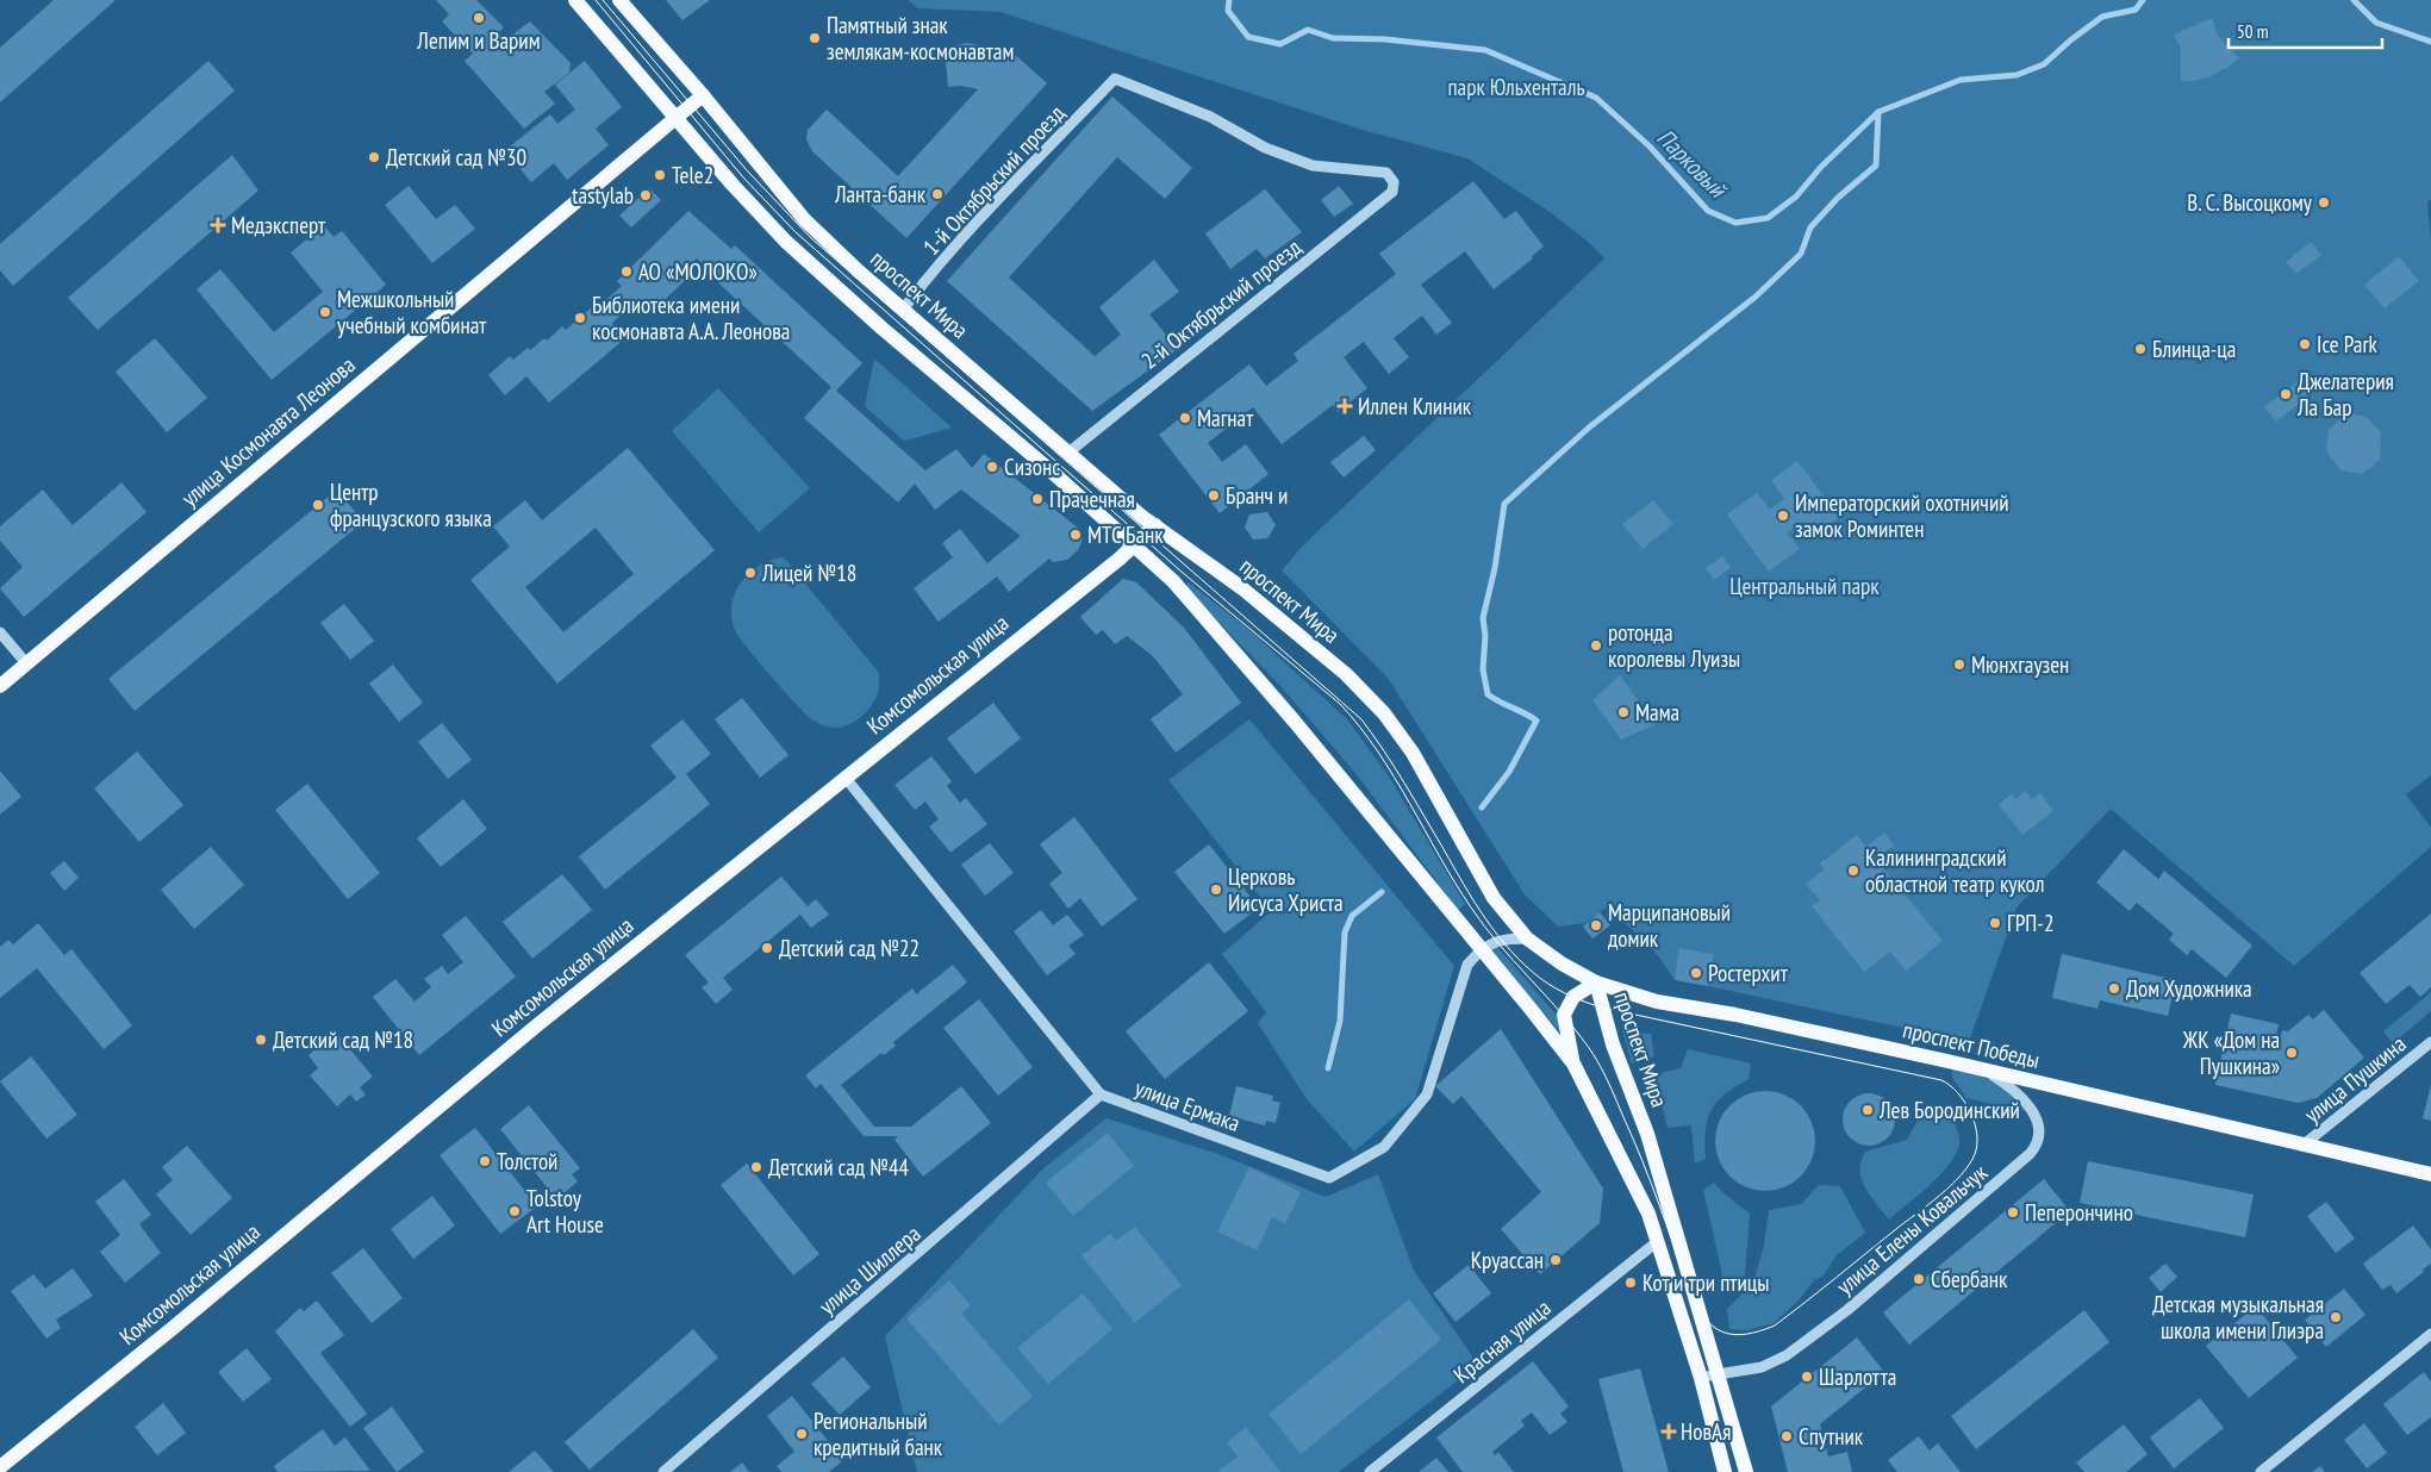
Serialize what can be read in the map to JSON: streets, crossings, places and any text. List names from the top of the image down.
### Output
{
  "streets": {
    "main road": [
      "проспект Мира",
      "улица Космонавта Леонова",
      "Комсомольская улица",
      "проспект Победы"
    ],
    "street": [
      "1-й Октябрьский проезд",
      "2-й Октябрьский проезд",
      "улица Пушкина",
      "улица Ермака",
      "улица Елены Ковальчук",
      "улица Шиллера",
      "Красная улица"
    ]
  },
  "crossings": [
    ["1-й Октябрьский проезд", "проспект Мира"],
    ["1-й Октябрьский проезд", "2-й Октябрьский проезд"],
    ["проспект Мира", "2-й Октябрьский проезд"],
    ["проспект Мира", "улица Космонавта Леонова"],
    ["проспект Мира", "Комсомольская улица"],
    ["проспект Мира", "проспект Победы"],
    ["проспект Мира", "улица Елены Ковальчук"],
    ["Комсомольская улица", "улица Ермака"],
    ["проспект Победы", "улица Пушкина"],
    ["проспект Победы", "улица Елены Ковальчук"],
    ["улица Ермака", "улица Шиллера"]
  ],
  "water": ["Парковый"],
  "parks": ["парк Юльхенталь", "Центральный парк"],
  "places": {
    "other": [
      "Лепим и Варим",
      "Памятный знак землякам-космонавтам",
      "Детский сад №30",
      "Tele2",
      "Ланта-банк",
      "tastylab",
      "В. С. Высоцкому",
      "АО «МОЛОКО»",
      "Межшкольный учебный комбинат",
      "Библиотека имени космонавта А.А. Леонова",
      "Ice Park",
      "Блинца-ца",
      "Джелатерия Ла Бар",
      "Магнат",
      "Сизонс",
      "Бранч и",
      "Прачечная",
      "Центр французского языка",
      "Императорский охотничий замок Роминтен",
      "МТС Банк",
      "Лицей №18",
      "ротонда королевы Луизы",
      "Мюнхгаузен",
      "Мама",
      "Калининградский областной театр кукол",
      "Церковь Иисуса Христа",
      "ГРП-2",
      "Марципановый домик",
      "Детский сад №22",
      "Ростерхит",
      "Дом Художника",
      "Детский сад №18",
      "ЖК «Дом на Пушкина»",
      "Лев Бородинский",
      "Толстой",
      "Детский сад №44",
      "Tolstoy Art House",
      "Пеперончино",
      "Круассан",
      "Сбербанк",
      "Кот и три птицы",
      "Детская музыкальная школа имени Глиэра",
      "Шарлотта",
      "Региональный кредитный банк",
      "Спутник"
    ],
    "health": ["Медэксперт", "Иллен Клиник", "НовАя"]
  },
  "scale_bar": "50 m"
}
